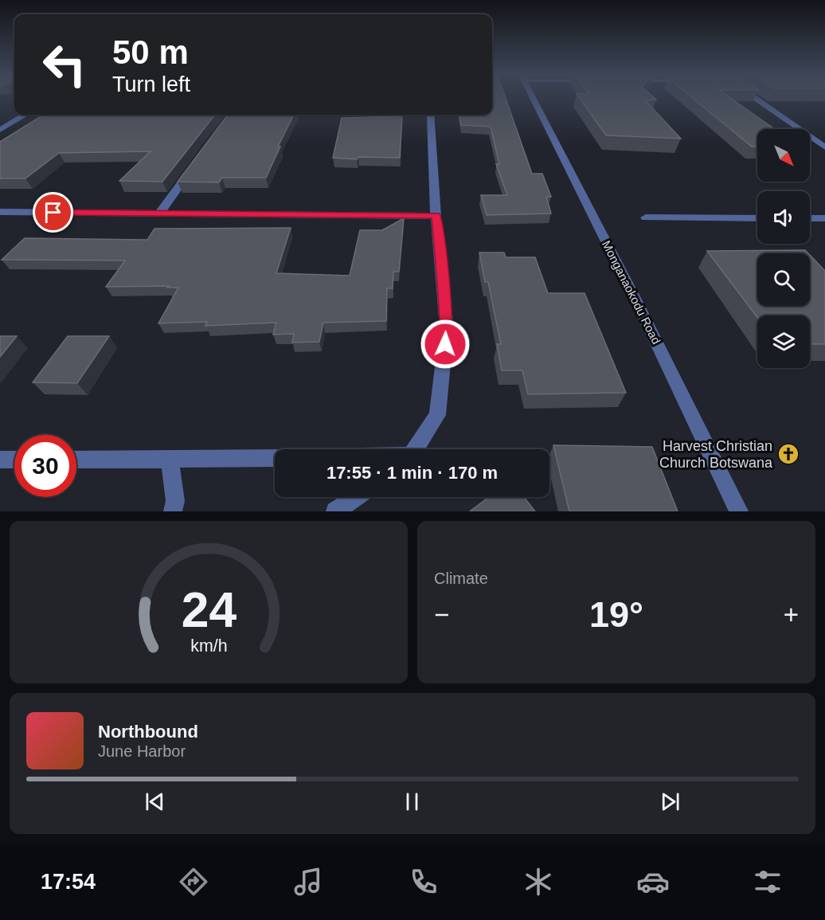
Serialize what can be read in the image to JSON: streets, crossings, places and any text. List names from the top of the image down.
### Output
{
  "streets": {
    "street": ["Monganaokodu Road"]
  },
  "places": {
    "church": ["Harvest Christian Church Botswana"]
  },
  "north": "bottom right",
  "page": {
    "turn": ["50 m", "Turn left"],
    "limit": "30",
    "trip": "17:55 · 1 min · 170 m",
    "tile": "Climate",
    "heat": ["−", "19°", "+"],
    "song": ["Northbound", "June Harbor"],
    "tabs": "17:54",
    "gauge": ["24", "km/h"]
  }
}
